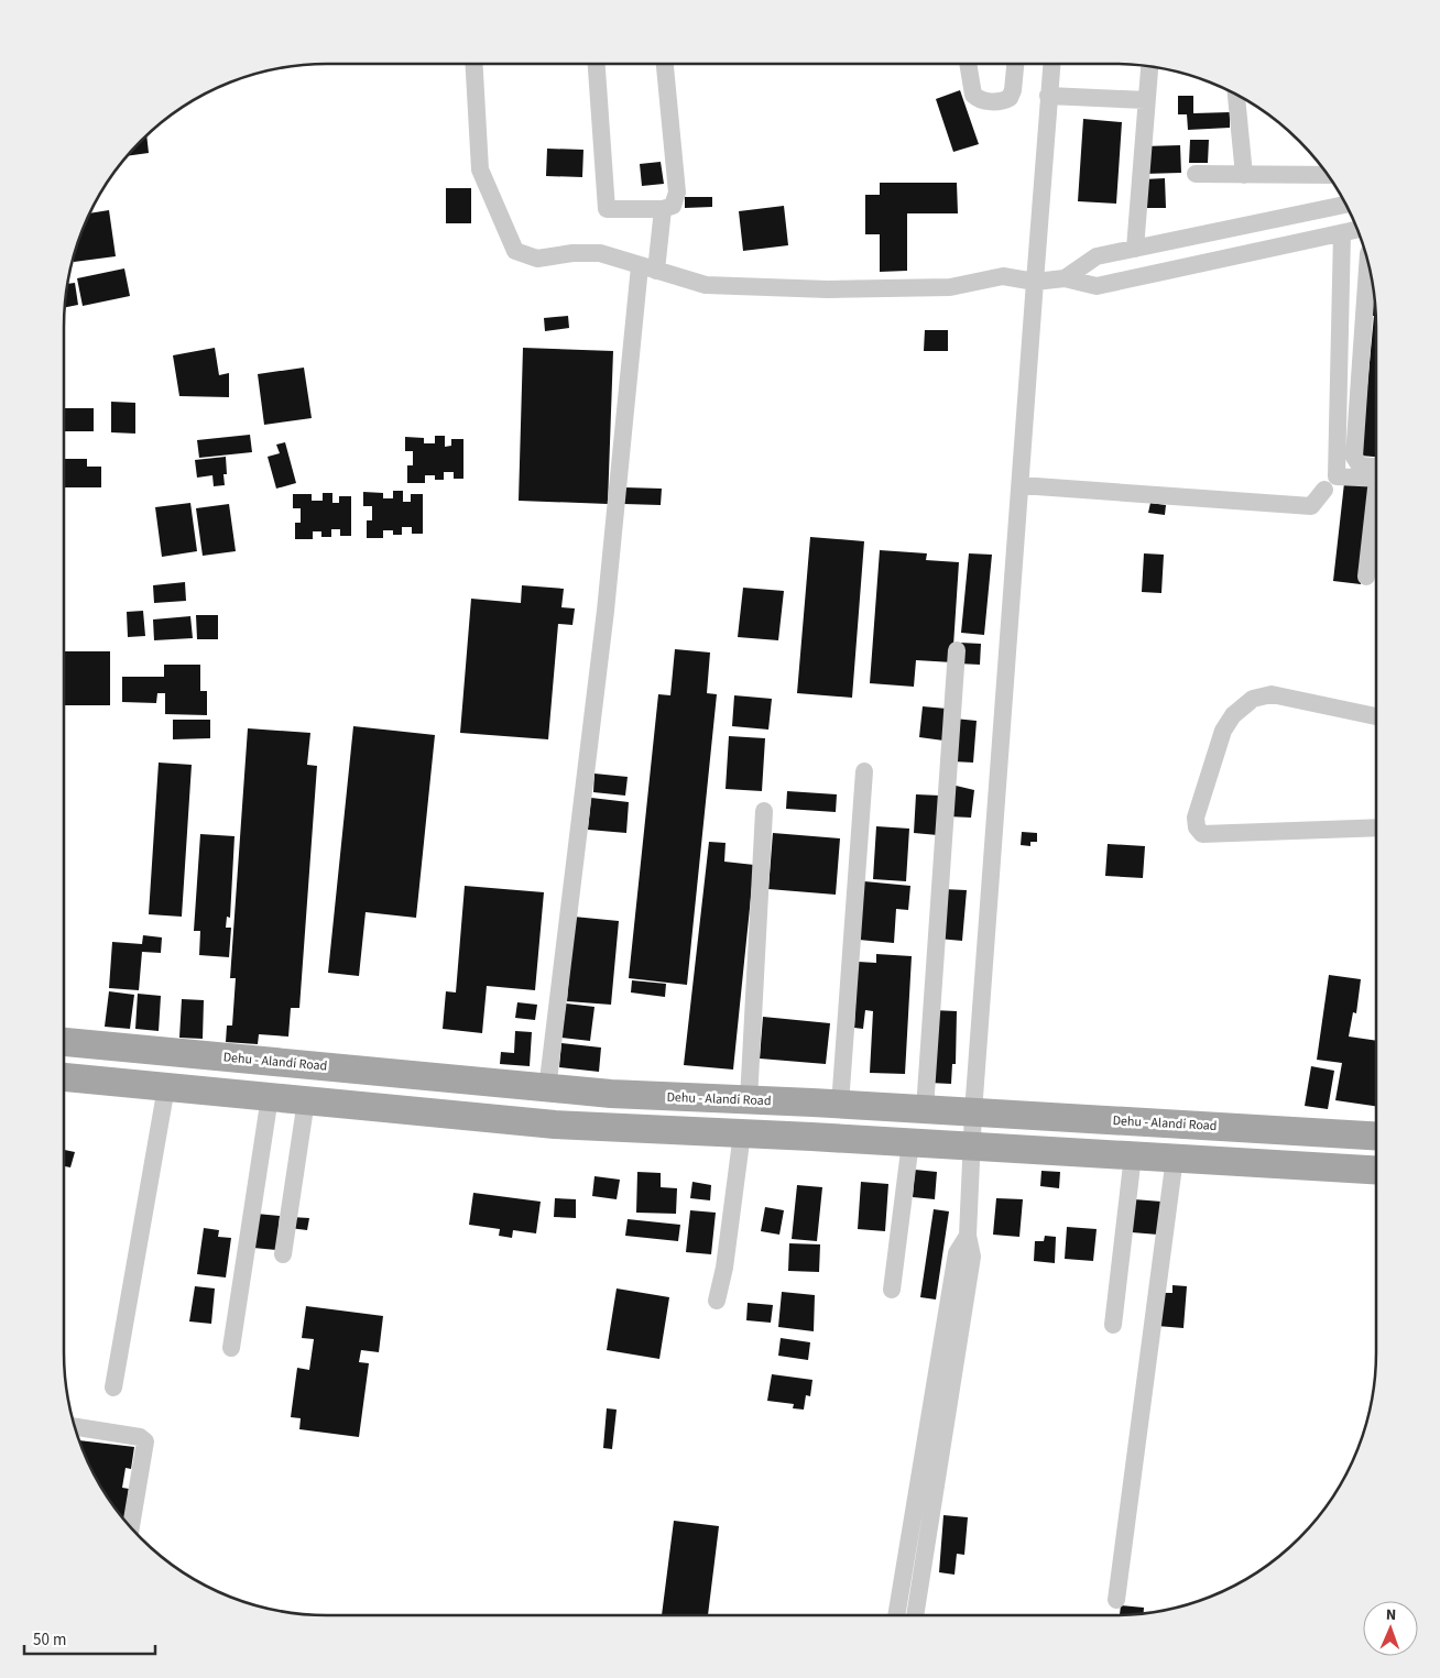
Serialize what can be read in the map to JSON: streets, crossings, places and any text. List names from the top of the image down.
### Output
{
  "streets": {
    "main road": ["Dehu - Alandi Road"]
  },
  "scale_bar": "50 m",
  "north": "top"
}
